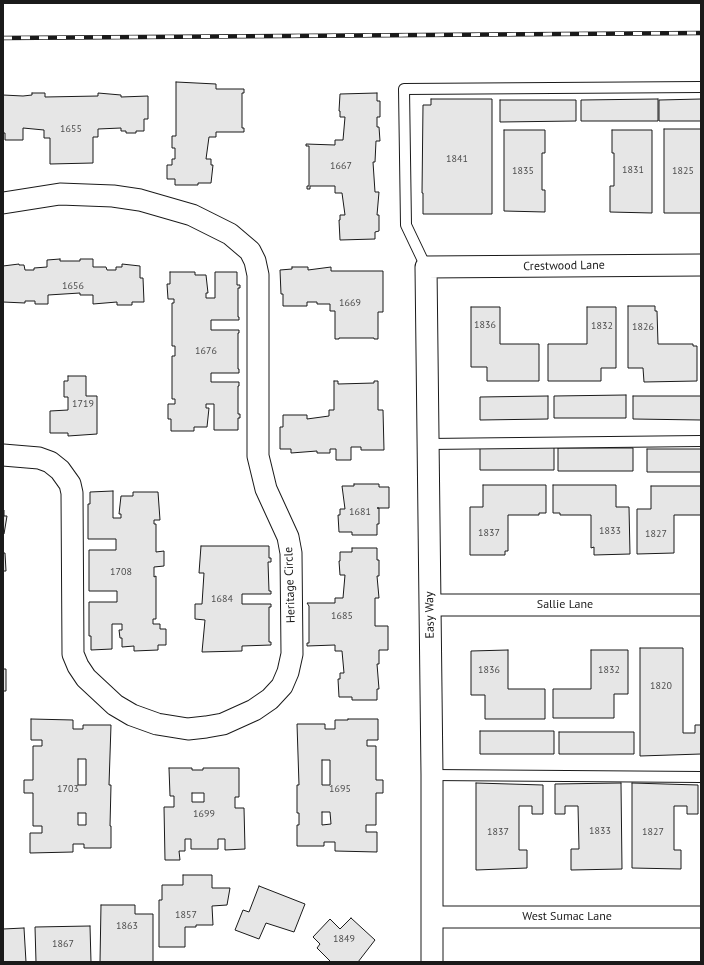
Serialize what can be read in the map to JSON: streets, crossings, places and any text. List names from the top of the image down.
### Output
{
  "streets": {
    "street": [
      "Crestwood Lane",
      "Heritage Circle",
      "Sallie Lane",
      "Easy Way",
      "West Sumac Lane"
    ]
  },
  "crossings": [
    ["Crestwood Lane", "Easy Way"],
    ["Sallie Lane", "Easy Way"],
    ["Easy Way", "West Sumac Lane"]
  ],
  "house_numbers": [
    "1655",
    "1841",
    "1667",
    "1831",
    "1835",
    "1825",
    "1656",
    "1669",
    "1836",
    "1832",
    "1826",
    "1676",
    "1719",
    "1681",
    "1833",
    "1837",
    "1827",
    "1708",
    "1684",
    "1685",
    "1836",
    "1832",
    "1820",
    "1703",
    "1695",
    "1699",
    "1833",
    "1837",
    "1827",
    "1857",
    "1863",
    "1849",
    "1867"
  ]
}
